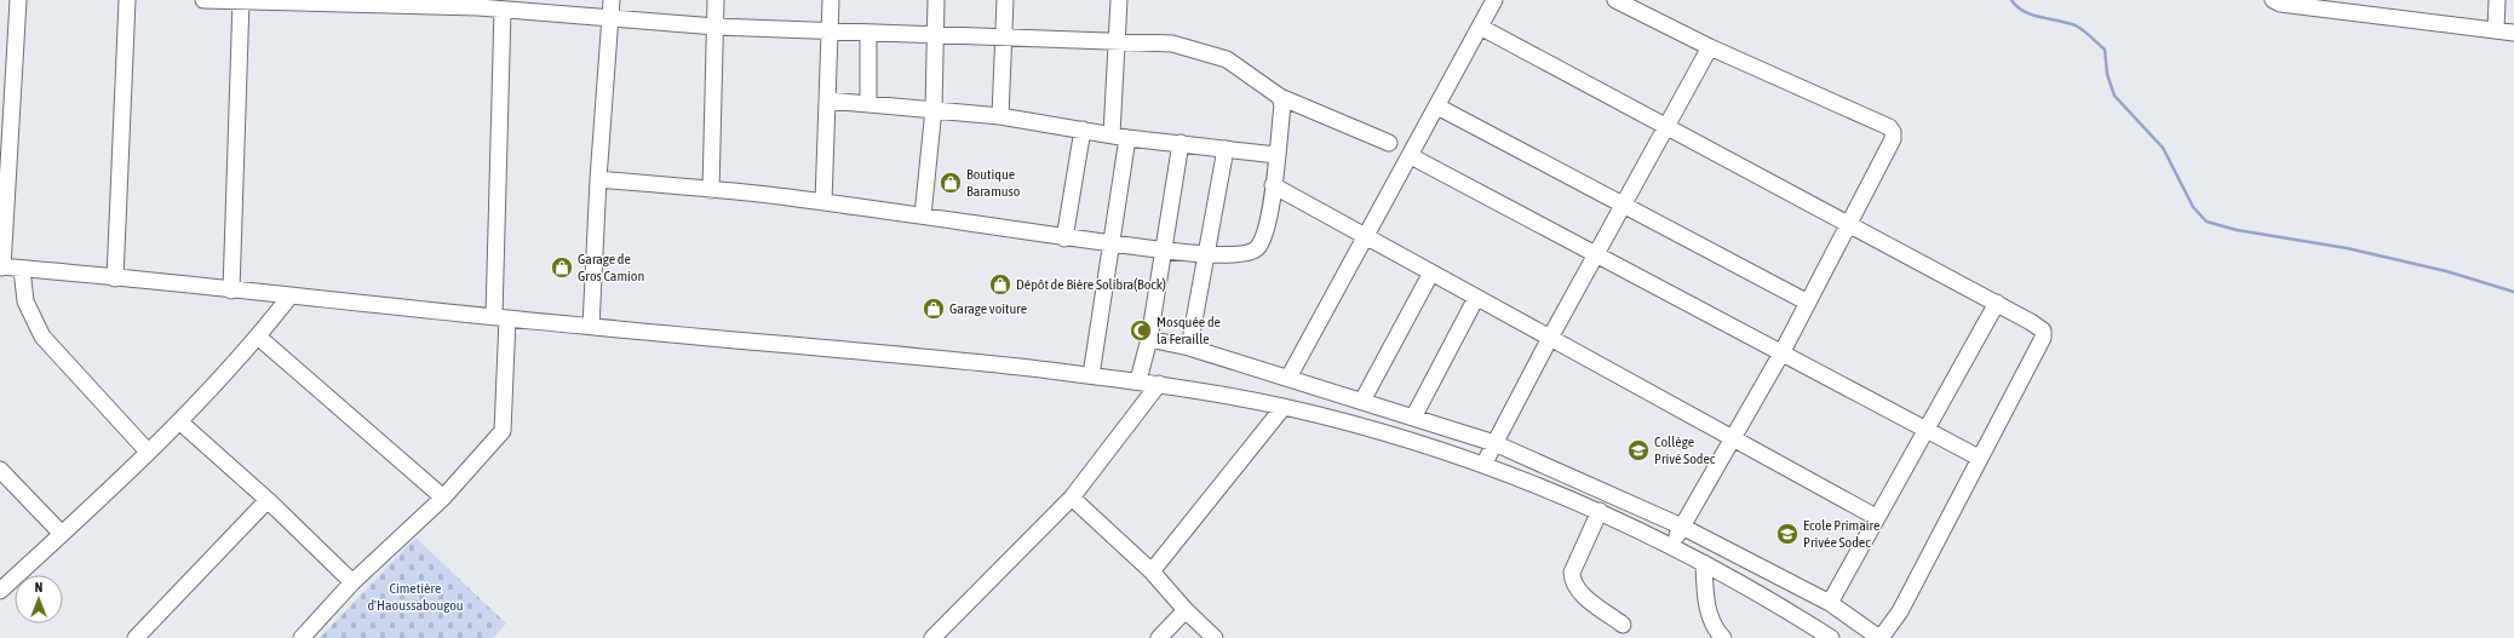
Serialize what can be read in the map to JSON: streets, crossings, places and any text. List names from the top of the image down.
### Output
{
  "parks": ["Cimetière d'Haoussabougou"],
  "places": {
    "shop": [
      "Boutique Baramuso",
      "Garage de Gros Camion",
      "Dépôt de Bière Solibra(Bock)",
      "Garage voiture"
    ],
    "mosque": ["Mosquée de la Feraille"],
    "school or university": ["Collège Privé Sodec", "Ecole Primaire Privée Sodec"]
  },
  "north": "top"
}
